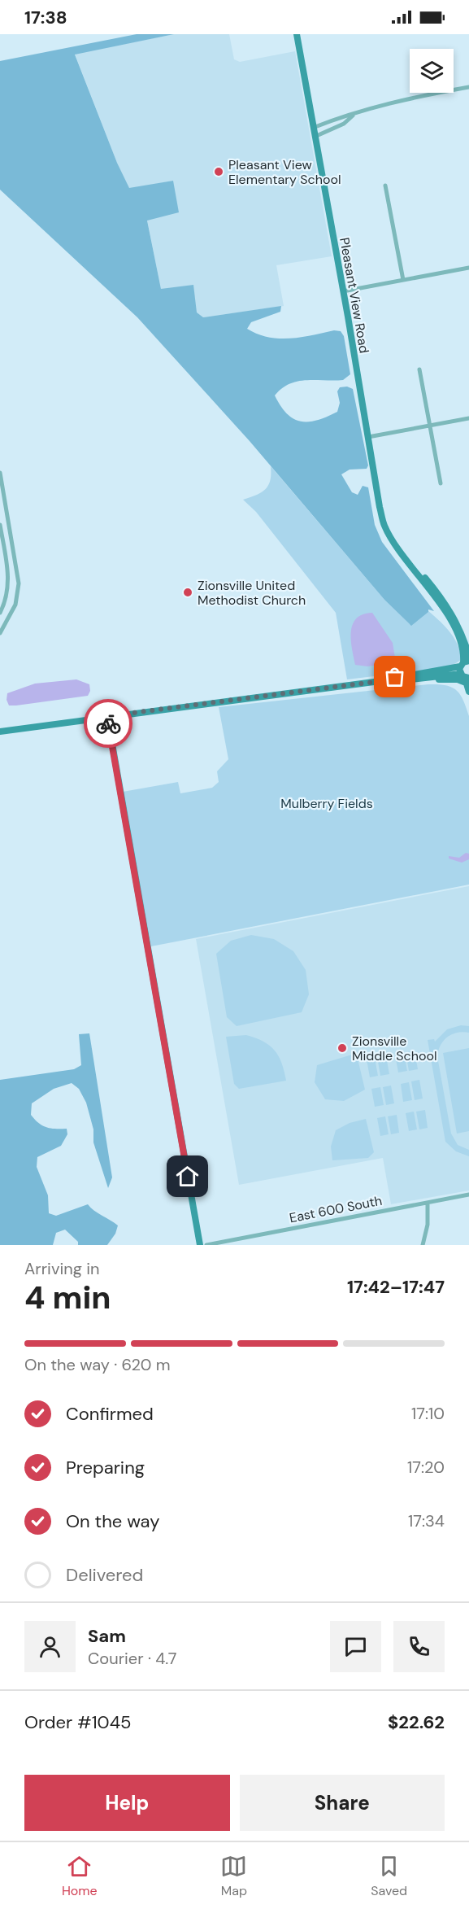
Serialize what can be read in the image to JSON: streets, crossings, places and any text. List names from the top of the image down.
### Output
{
  "streets": {
    "street": ["Pleasant View Road", "East 600 South"]
  },
  "parks": ["Mulberry Fields"],
  "places": ["Pleasant View Elementary School", "Zionsville United Methodist Church", "Zionsville Middle School"],
  "page": {
    "status": "17:38",
    "heading": ["4 min", "Arriving in", "17:42–17:47"],
    "panel": [
      "Sam",
      "Courier · 4.7",
      "Order #1045",
      "$22.62"
    ],
    "bar": "On the way · 620 m",
    "list": [
      ["Confirmed", "17:10"],
      ["Preparing", "17:20"],
      ["On the way", "17:34"],
      "Delivered"
    ],
    "buttons": ["Help", "Share"],
    "tabs": ["Home", "Map", "Saved"]
  }
}
